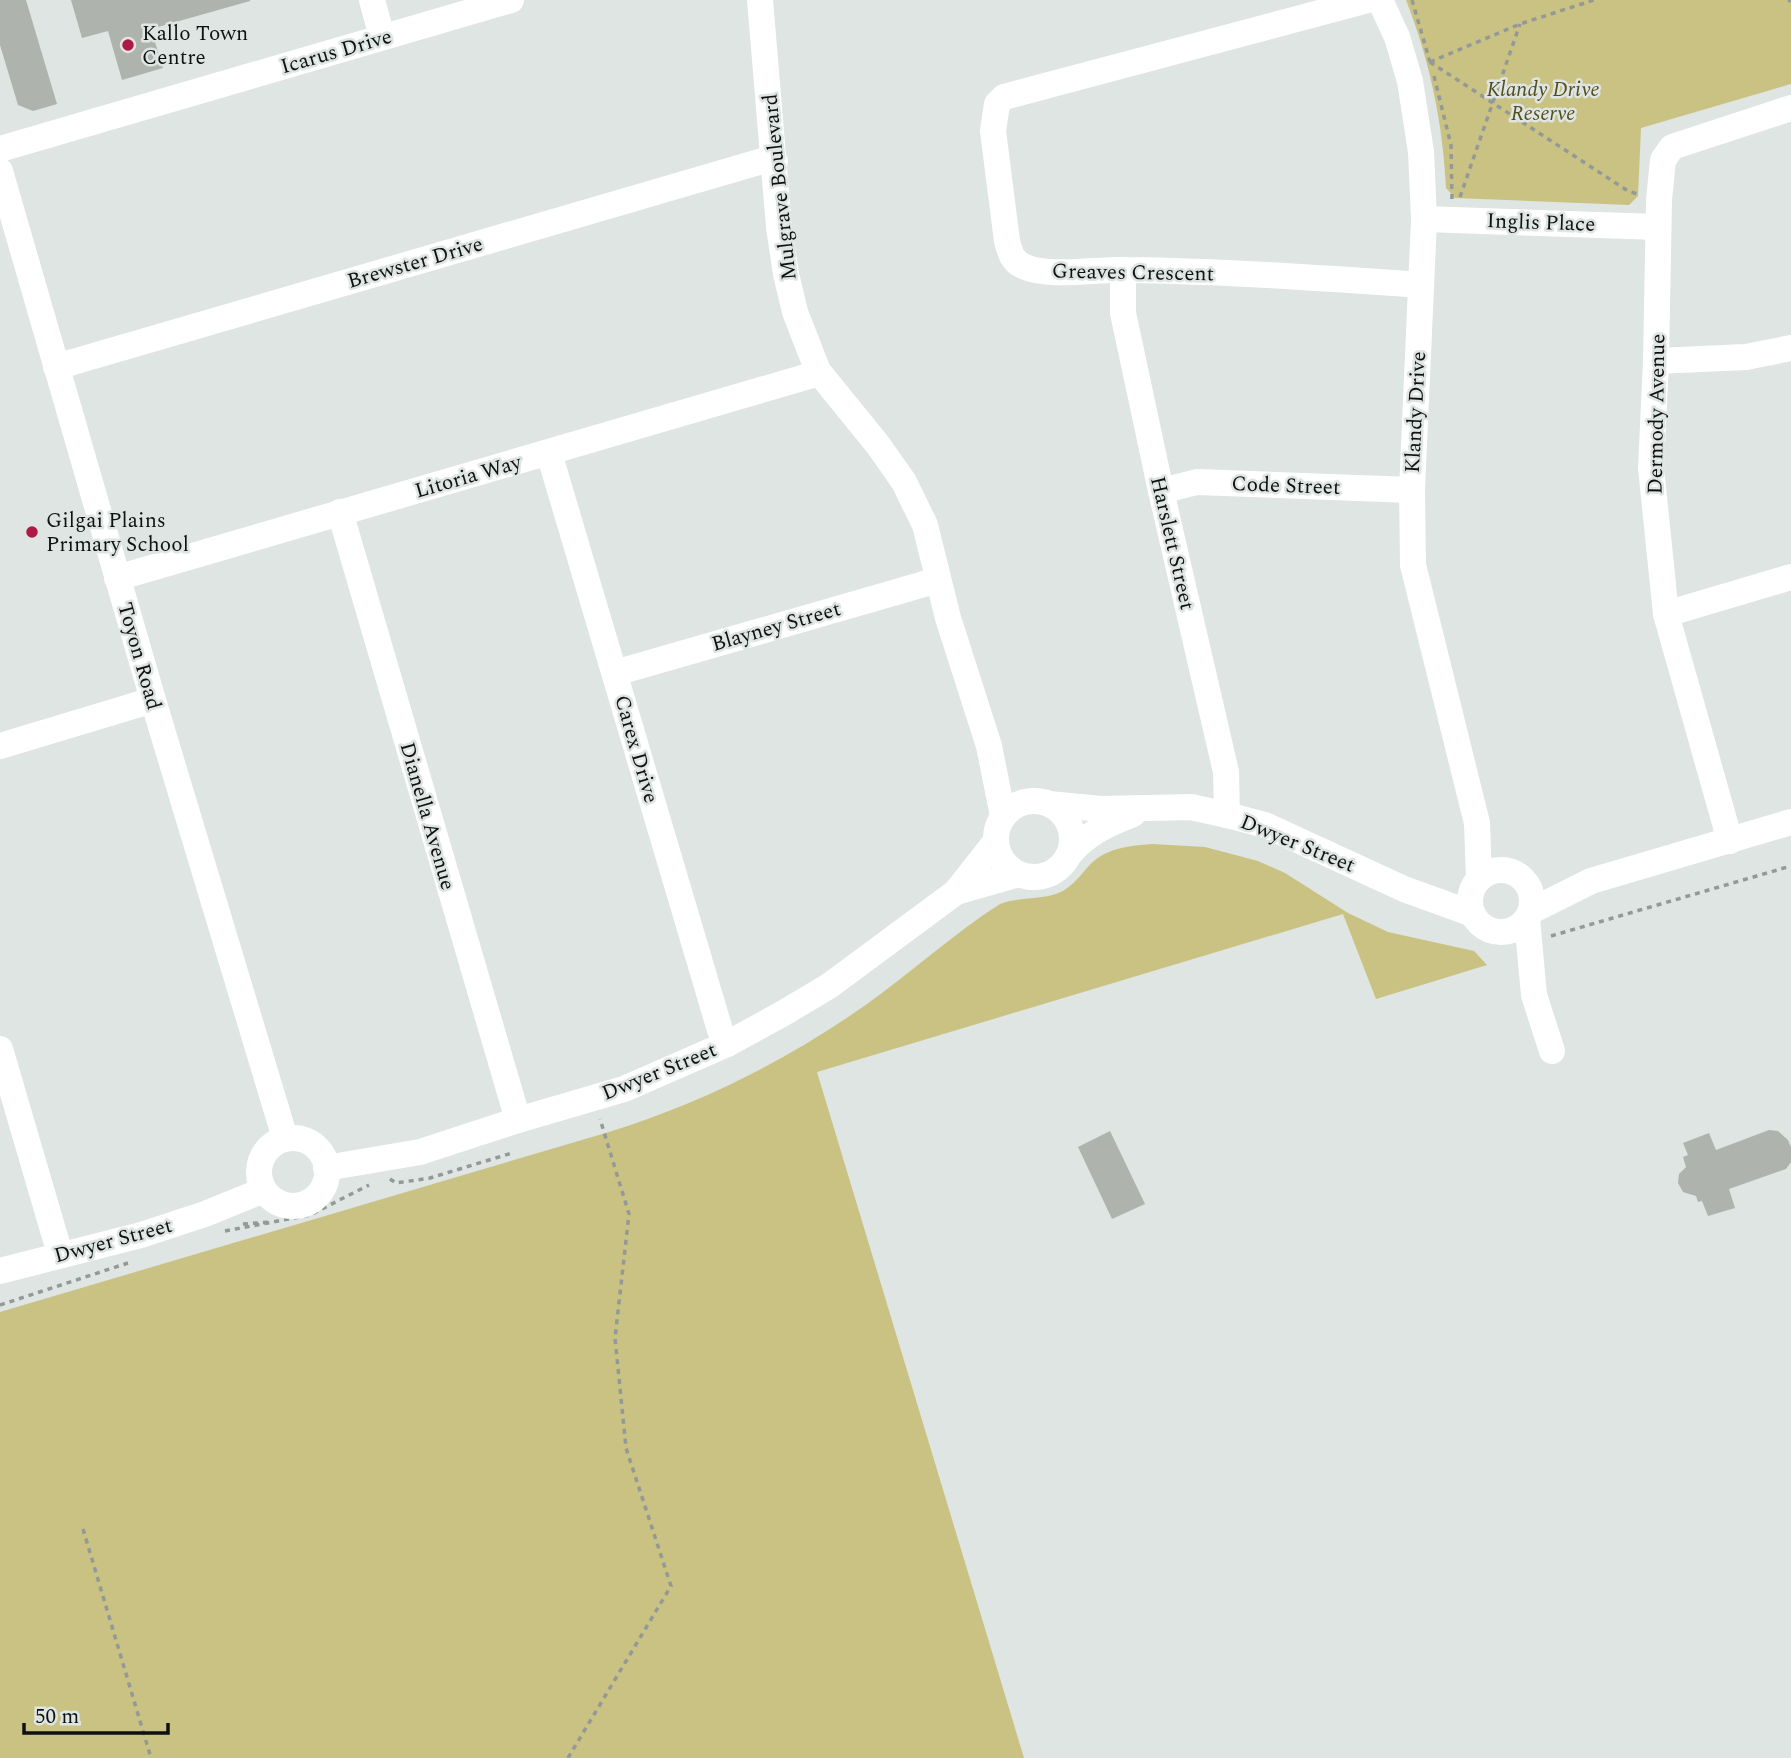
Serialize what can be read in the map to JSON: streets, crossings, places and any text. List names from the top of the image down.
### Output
{
  "streets": {
    "street": [
      "Icarus Drive",
      "Mulgrave Boulevard",
      "Inglis Place",
      "Brewster Drive",
      "Greaves Crescent",
      "Klandy Drive",
      "Dermody Avenue",
      "Litoria Way",
      "Code Street",
      "Harslett Street",
      "Blayney Street",
      "Toyon Road",
      "Carex Drive",
      "Dianella Avenue",
      "Dwyer Street"
    ]
  },
  "crossings": [
    ["Mulgrave Boulevard", "Brewster Drive"],
    ["Mulgrave Boulevard", "Litoria Way"],
    ["Mulgrave Boulevard", "Blayney Street"],
    ["Mulgrave Boulevard", "Dwyer Street"],
    ["Inglis Place", "Klandy Drive"],
    ["Inglis Place", "Dermody Avenue"],
    ["Brewster Drive", "Toyon Road"],
    ["Greaves Crescent", "Klandy Drive"],
    ["Greaves Crescent", "Harslett Street"],
    ["Klandy Drive", "Code Street"],
    ["Klandy Drive", "Dwyer Street"],
    ["Litoria Way", "Toyon Road"],
    ["Litoria Way", "Carex Drive"],
    ["Litoria Way", "Dianella Avenue"],
    ["Code Street", "Harslett Street"],
    ["Harslett Street", "Dwyer Street"],
    ["Blayney Street", "Carex Drive"],
    ["Toyon Road", "Dwyer Street"],
    ["Carex Drive", "Dwyer Street"],
    ["Dianella Avenue", "Dwyer Street"]
  ],
  "parks": ["Klandy Drive Reserve"],
  "places": ["Kallo Town Centre", "Gilgai Plains Primary School"],
  "scale_bar": "50 m"
}
